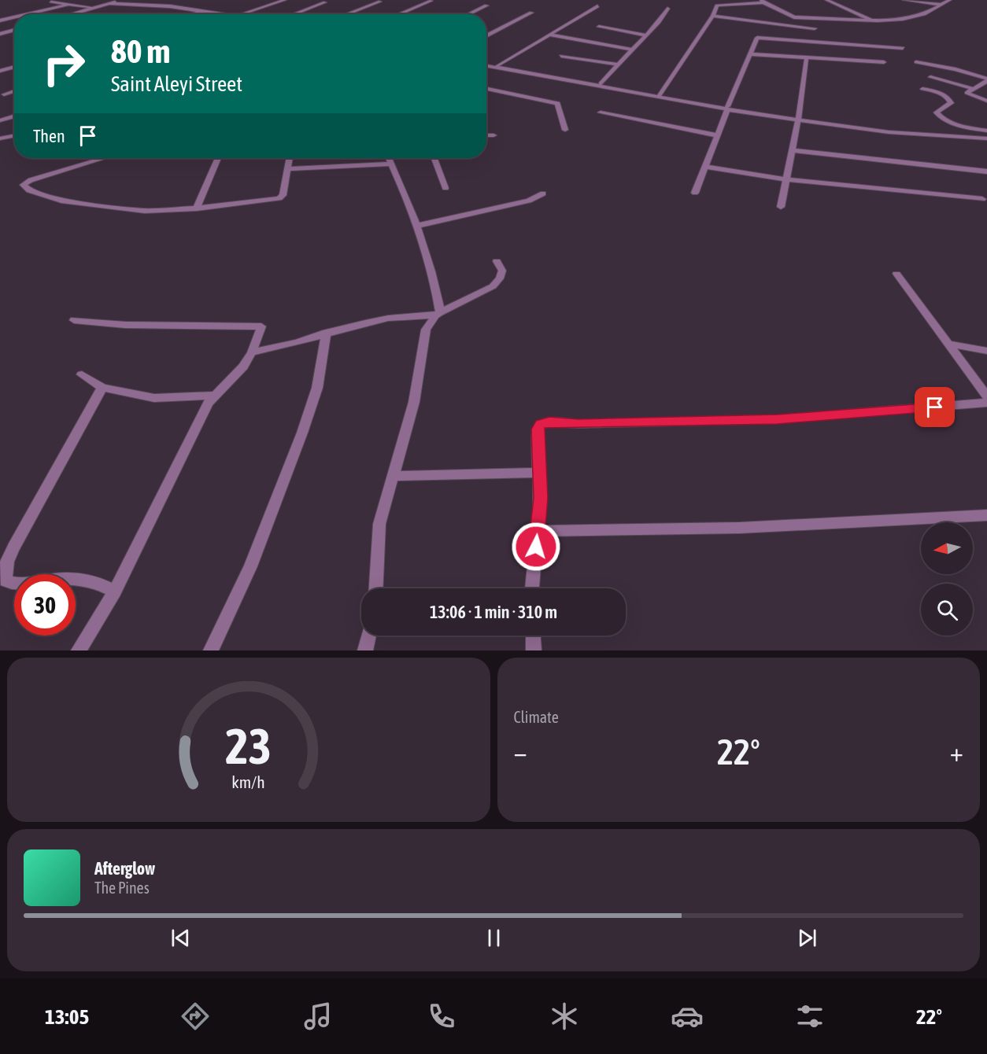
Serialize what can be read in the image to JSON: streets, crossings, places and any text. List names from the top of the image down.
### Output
{
  "north": "left",
  "page": {
    "turn": ["80 m", "Saint Aleyi Street"],
    "then": "Then",
    "limit": "30",
    "trip": "13:06 · 1 min · 310 m",
    "tile": "Climate",
    "heat": ["−", "22°", "+"],
    "song": ["Afterglow", "The Pines"],
    "tabs": ["13:05", "22°"],
    "gauge": ["23", "km/h"]
  }
}
